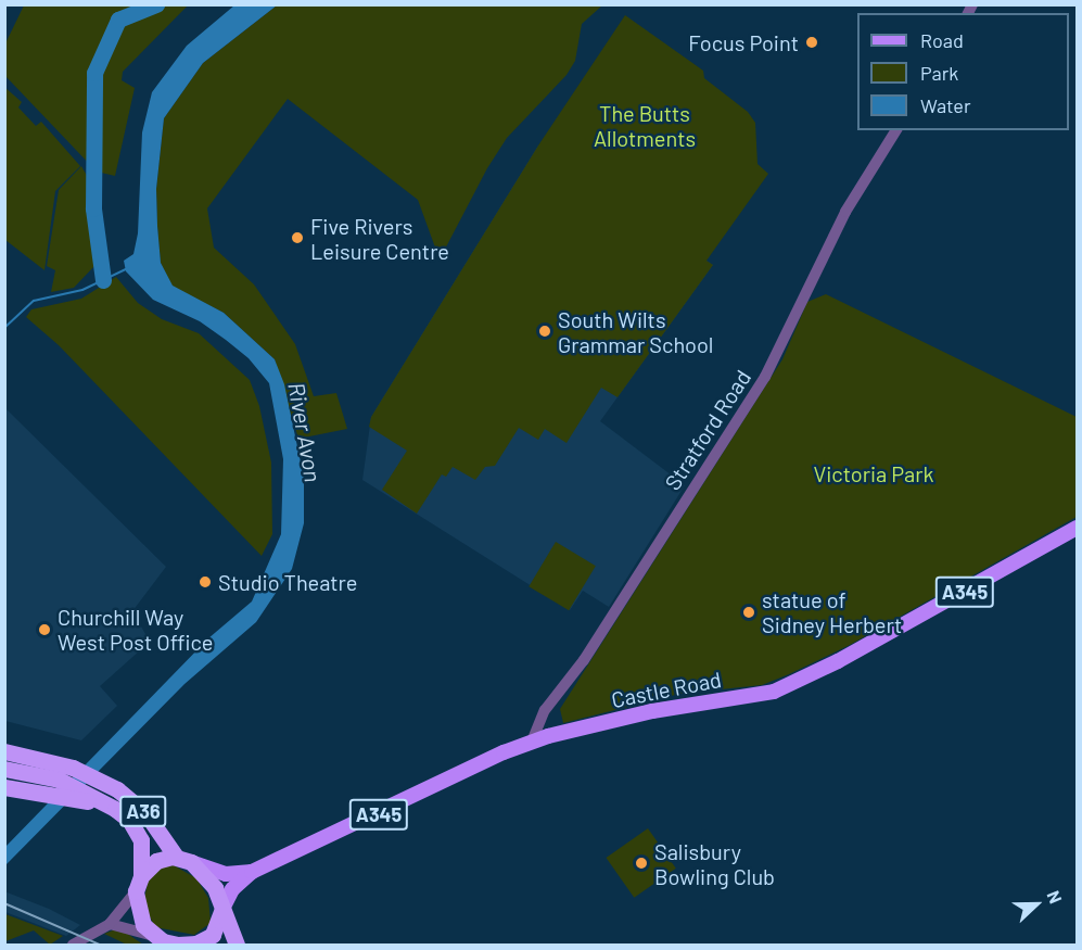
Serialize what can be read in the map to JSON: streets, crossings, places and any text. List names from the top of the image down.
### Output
{
  "streets": {
    "highway": ["A36"],
    "main road": ["A345", "Castle Road"],
    "street": ["Stratford Road"]
  },
  "crossings": [
    ["Stratford Road", "Castle Road"],
    ["A345", "Castle Road"],
    ["A345", "A36"]
  ],
  "water": ["River Avon"],
  "parks": ["The Butts Allotments", "Victoria Park"],
  "places": [
    "Focus Point",
    "Five Rivers Leisure Centre",
    "South Wilts Grammar School",
    "Studio Theatre",
    "statue of Sidney Herbert",
    "Churchill Way West Post Office",
    "Salisbury Bowling Club"
  ],
  "legend": ["Road", "Park", "Water"],
  "north": "right"
}
